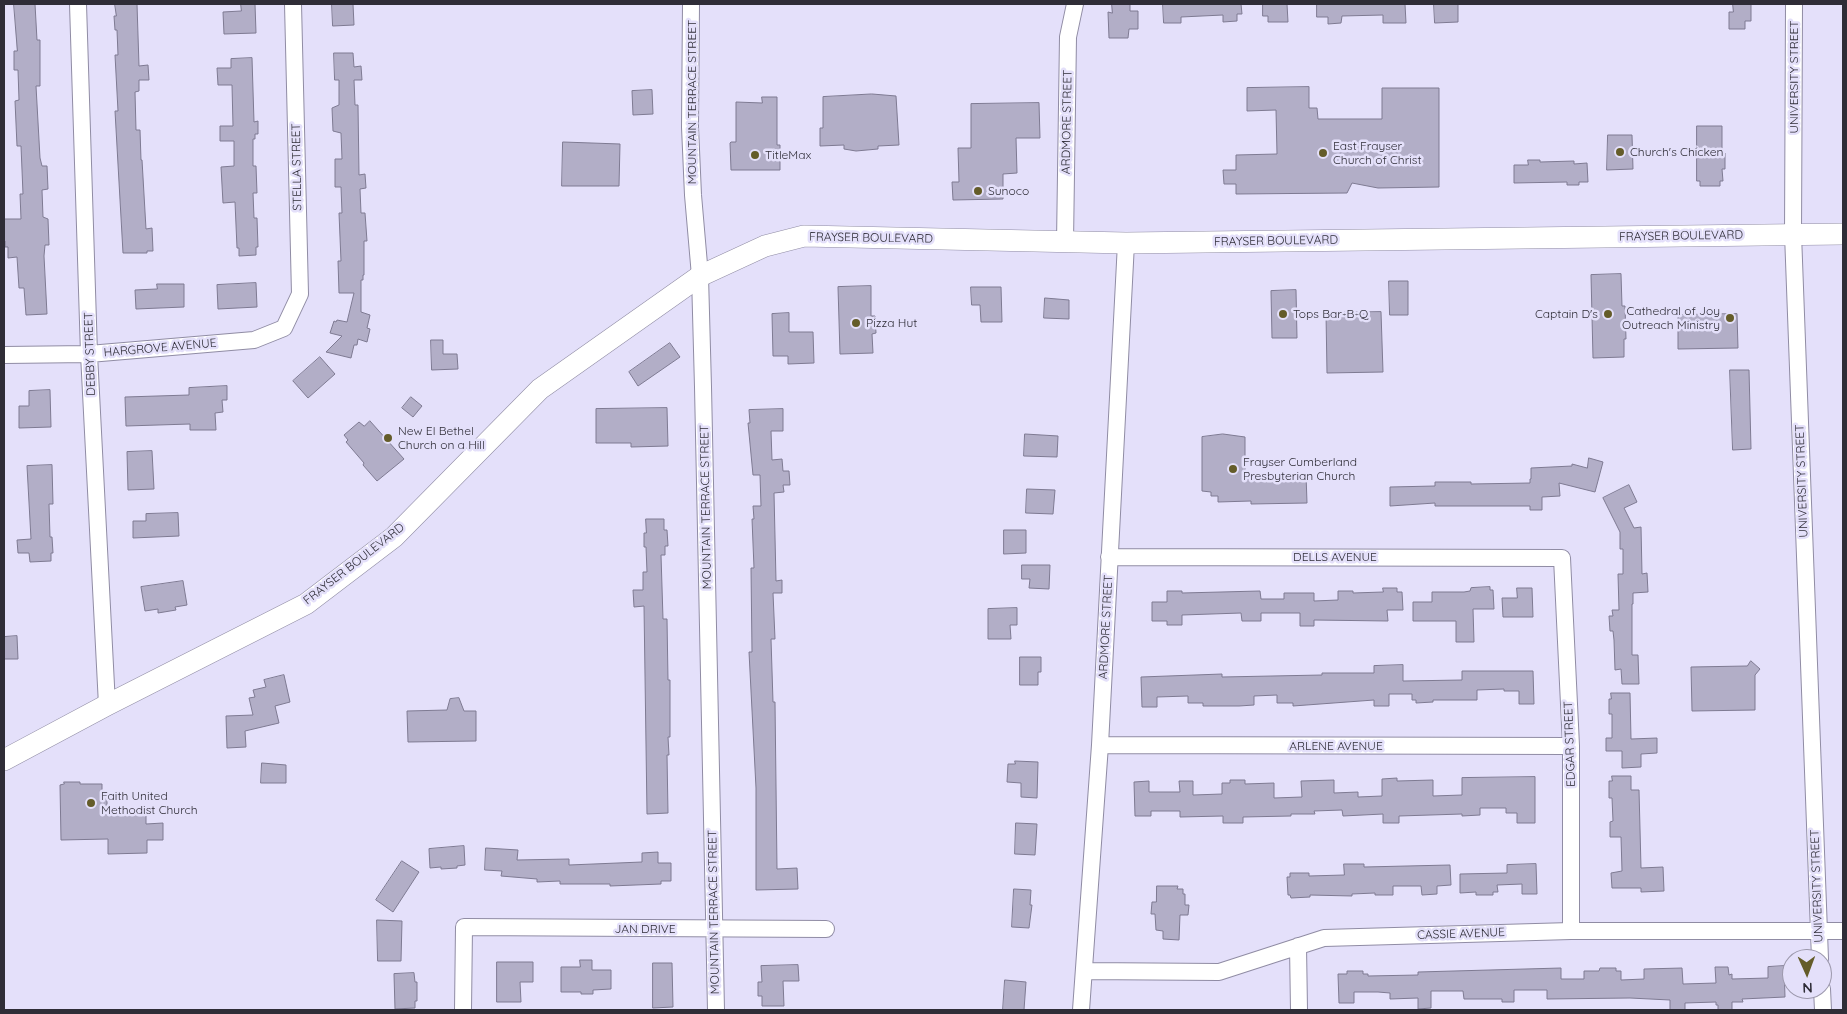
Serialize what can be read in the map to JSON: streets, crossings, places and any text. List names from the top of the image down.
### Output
{
  "streets": {
    "main road": ["FRAYSER BOULEVARD"],
    "street": [
      "UNIVERSITY STREET",
      "MOUNTAIN TERRACE STREET",
      "ARDMORE STREET",
      "STELLA STREET",
      "HARGROVE AVENUE",
      "DEBBY STREET",
      "DELLS AVENUE",
      "EDGAR STREET",
      "ARLENE AVENUE",
      "JAN DRIVE",
      "CASSIE AVENUE"
    ]
  },
  "crossings": [
    ["UNIVERSITY STREET", "FRAYSER BOULEVARD"],
    ["UNIVERSITY STREET", "CASSIE AVENUE"],
    ["MOUNTAIN TERRACE STREET", "FRAYSER BOULEVARD"],
    ["MOUNTAIN TERRACE STREET", "JAN DRIVE"],
    ["ARDMORE STREET", "FRAYSER BOULEVARD"],
    ["ARDMORE STREET", "DELLS AVENUE"],
    ["ARDMORE STREET", "ARLENE AVENUE"],
    ["ARDMORE STREET", "CASSIE AVENUE"],
    ["STELLA STREET", "HARGROVE AVENUE"],
    ["FRAYSER BOULEVARD", "DEBBY STREET"],
    ["HARGROVE AVENUE", "DEBBY STREET"],
    ["DELLS AVENUE", "EDGAR STREET"],
    ["EDGAR STREET", "ARLENE AVENUE"],
    ["EDGAR STREET", "CASSIE AVENUE"]
  ],
  "places": [
    "Church's Chicken",
    "East Frayser Church of Christ",
    "TitleMax",
    "Sunoco",
    "Tops Bar-B-Q",
    "Captain D's",
    "Cathedral of Joy Outreach Ministry",
    "Pizza Hut",
    "New El Bethel Church on a Hill",
    "Frayser Cumberland Presbyterian Church",
    "Faith United Methodist Church"
  ],
  "north": "bottom"
}
